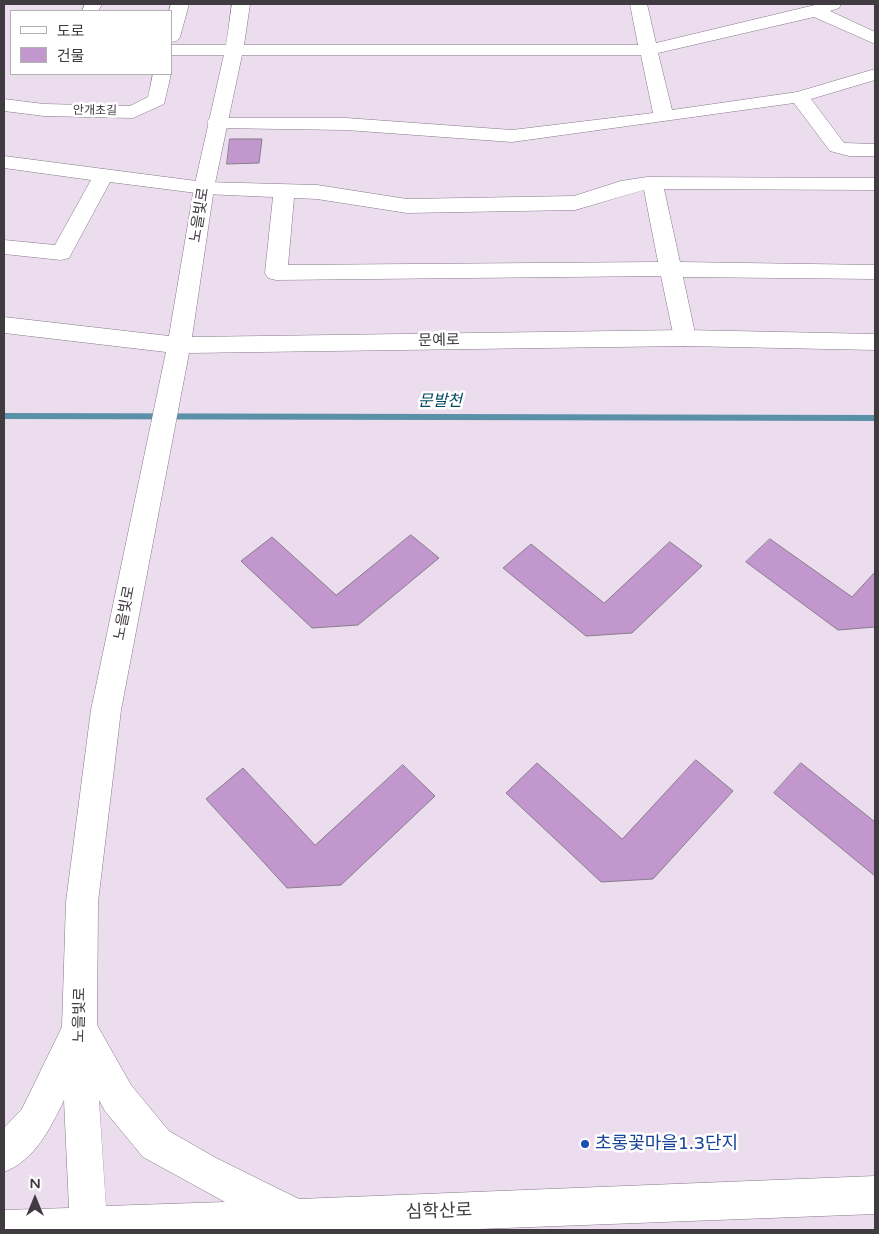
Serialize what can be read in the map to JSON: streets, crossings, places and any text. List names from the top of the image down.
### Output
{
  "streets": {
    "street": [
      "안개초길",
      "노을빛로",
      "문예로",
      "심학산로"
    ]
  },
  "crossings": [
    ["노을빛로", "문예로"],
    ["노을빛로", "심학산로"]
  ],
  "water": ["문발천"],
  "places": ["초롱꽃마을1.3단지"],
  "legend": ["도로", "건물"],
  "north": "top"
}
